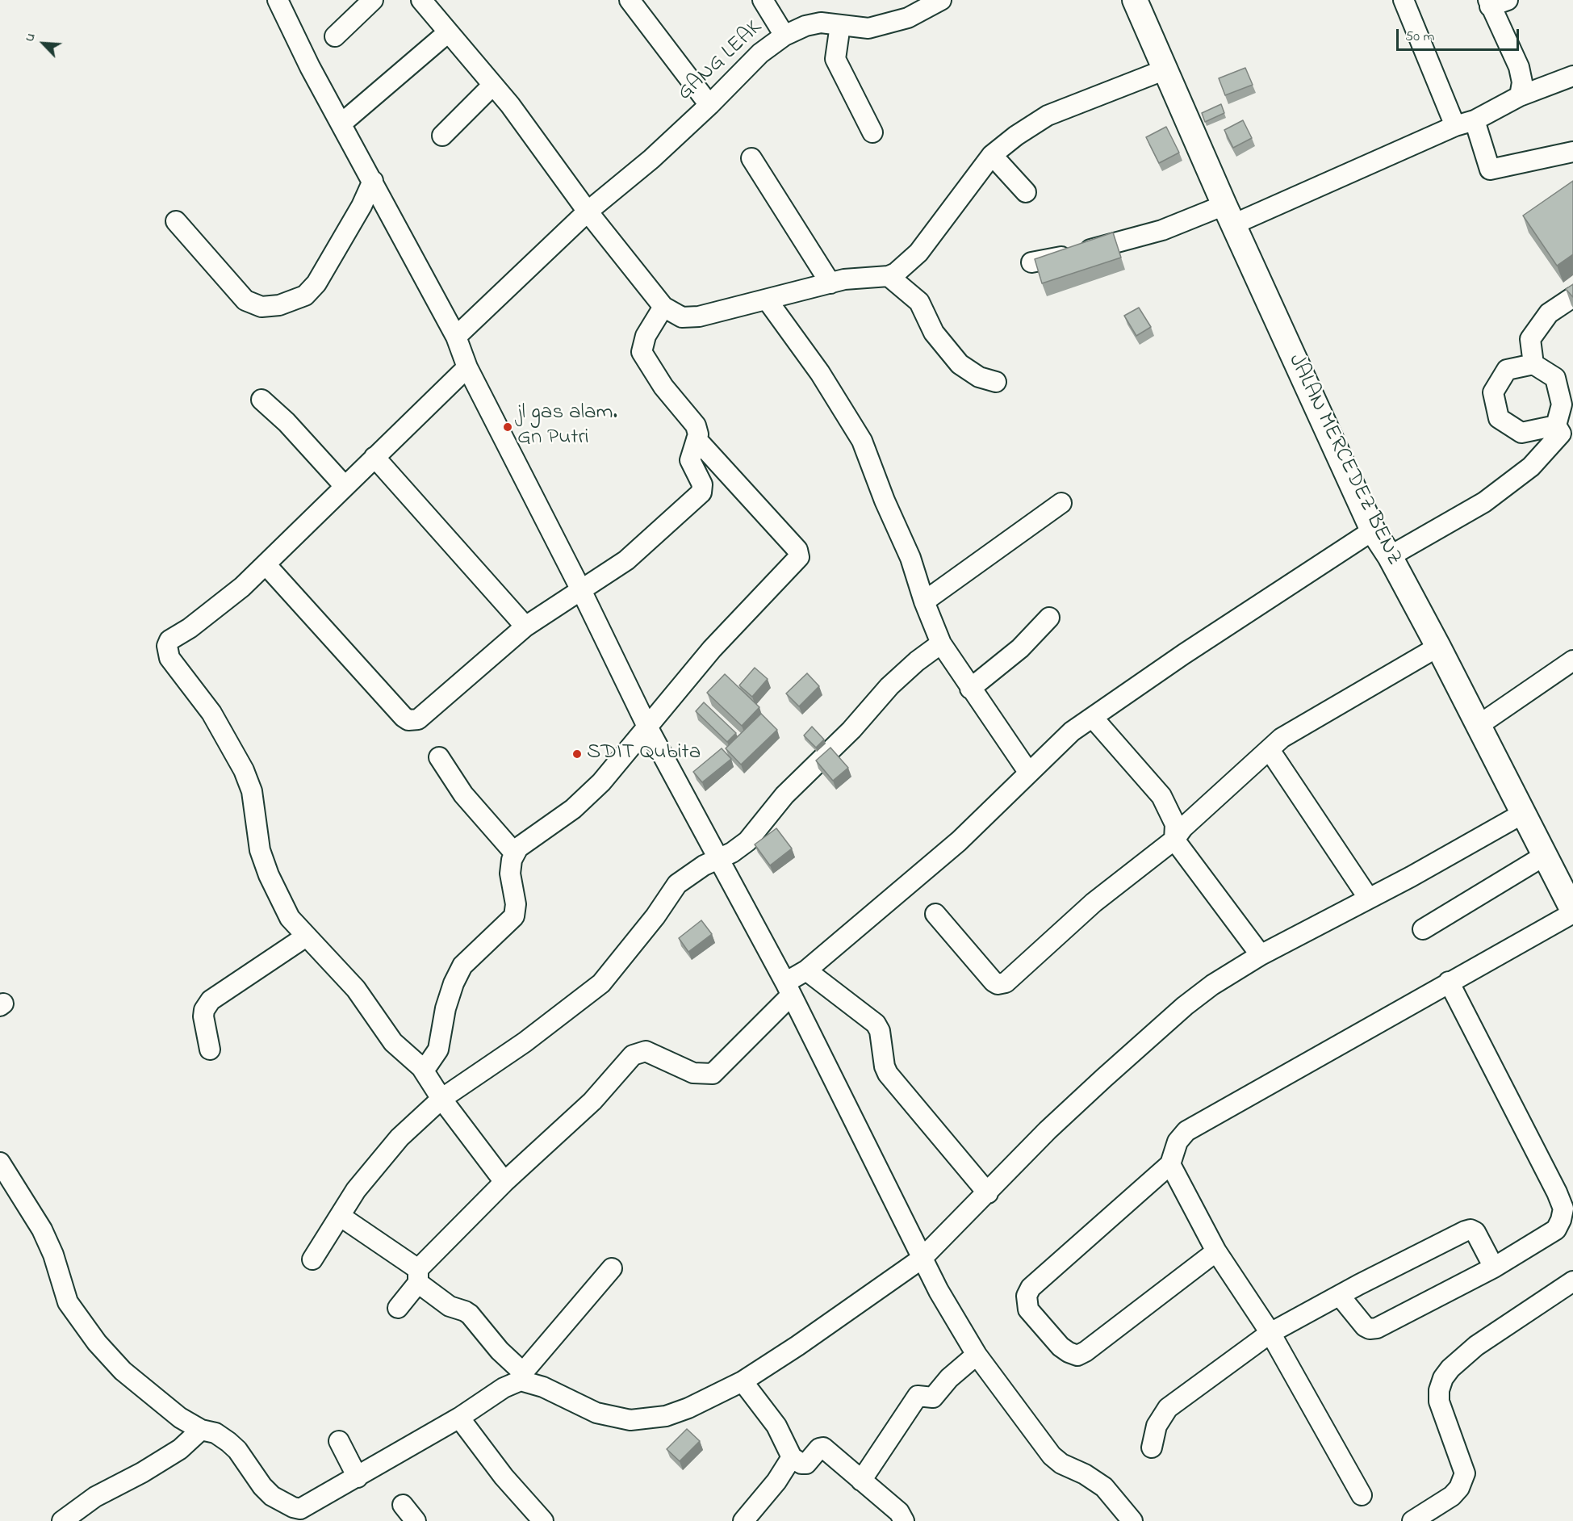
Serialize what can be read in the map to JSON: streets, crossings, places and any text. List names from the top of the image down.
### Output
{
  "streets": {
    "main road": ["JALAN MERCEDEZ BENZ"],
    "street": ["GANG LEAK"]
  },
  "places": ["jl gas alam. Gn Putri", "SDIT Qubita"],
  "scale_bar": "50 m",
  "north": "top left"
}
